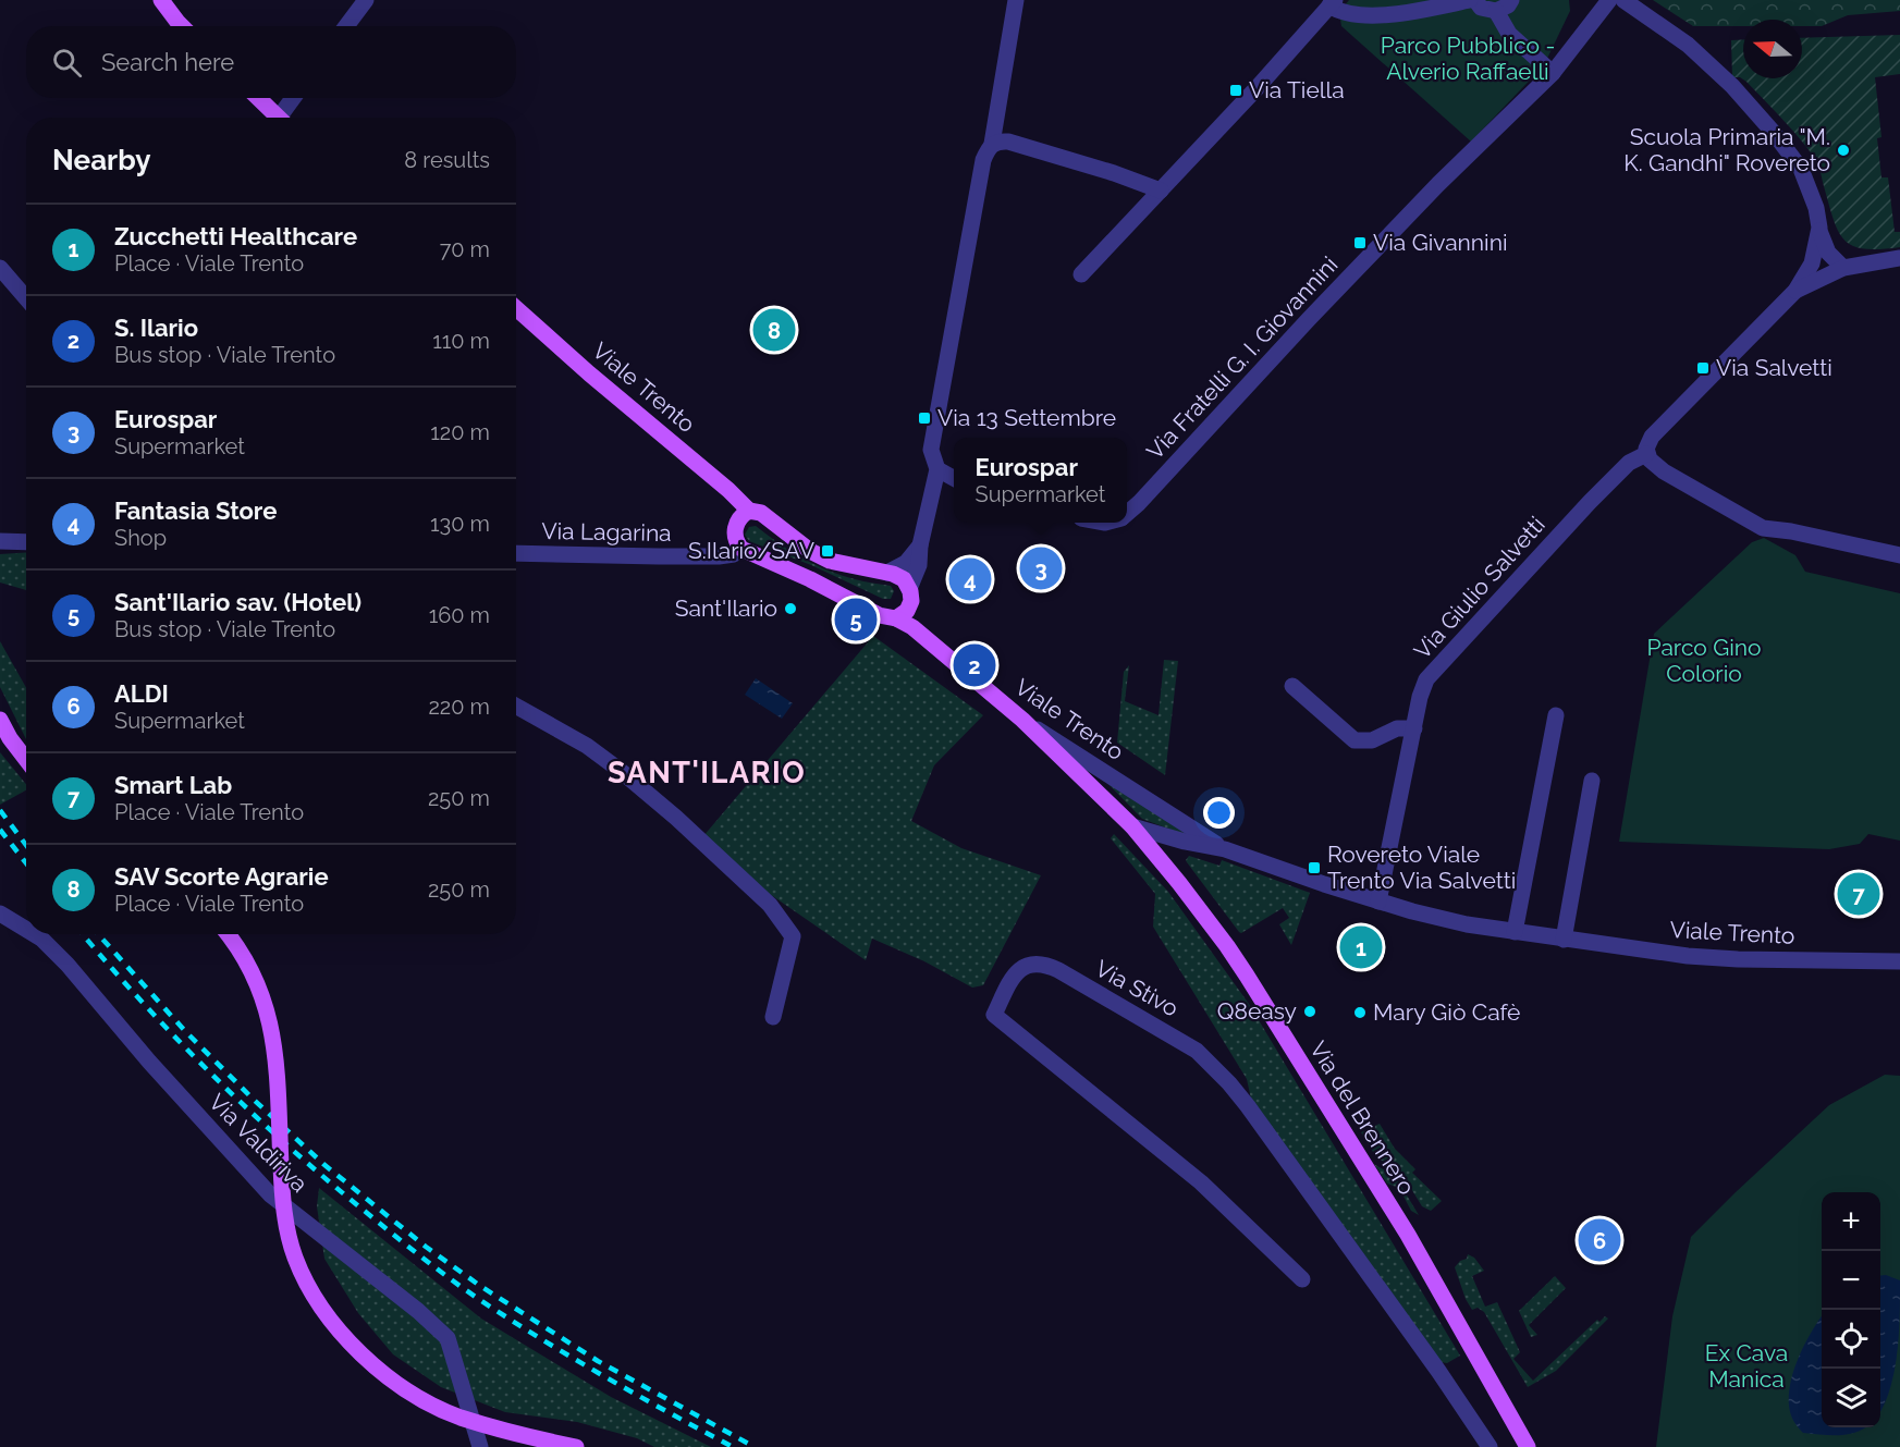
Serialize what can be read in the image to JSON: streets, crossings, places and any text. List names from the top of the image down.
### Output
{
  "streets": {
    "main road": ["Viale Trento", "Via del Brennero"],
    "street": [
      "Via Fratelli G. I. Giovannini",
      "Via Lagarina",
      "Via Giulio Salvetti",
      "Via Stivo",
      "Via Valdiriva"
    ]
  },
  "crossings": [
    ["Viale Trento", "Via Lagarina"],
    ["Viale Trento", "Via Giulio Salvetti"],
    ["Viale Trento", "Via del Brennero"]
  ],
  "districts": ["SANT'ILARIO"],
  "parks": ["Parco Pubblico - Alverio Raffaelli", "Parco Gino Colorio", "Ex Cava Manica"],
  "places": {
    "transit": [
      "Via Tiella",
      "Via Givannini",
      "Via Salvetti",
      "Via 13 Settembre",
      "S.Ilario/SAV",
      "Rovereto Viale Trento Via Salvetti"
    ],
    "other": [
      "Scuola Primaria \"M. K. Gandhi\" Rovereto",
      "Sant'Ilario",
      "Q8easy",
      "Mary Giò Cafè"
    ]
  },
  "north": "left",
  "page": {
    "search": "Search here",
    "heading": ["Nearby", "8 results"],
    "list": [
      {
        "mark": "1",
        "name": "Zucchetti Healthcare",
        "note": "Place · Viale Trento",
        "value": "70 m"
      },
      {
        "mark": "2",
        "name": "S. Ilario",
        "note": "Bus stop · Viale Trento",
        "value": "110 m"
      },
      {
        "mark": "3",
        "name": "Eurospar",
        "note": "Supermarket",
        "value": "120 m"
      },
      {
        "mark": "4",
        "name": "Fantasia Store",
        "note": "Shop",
        "value": "130 m"
      },
      {
        "mark": "5",
        "name": "Sant'Ilario sav. (Hotel)",
        "note": "Bus stop · Viale Trento",
        "value": "160 m"
      },
      {
        "mark": "6",
        "name": "ALDI",
        "note": "Supermarket",
        "value": "220 m"
      },
      {
        "mark": "7",
        "name": "Smart Lab",
        "note": "Place · Viale Trento",
        "value": "250 m"
      },
      {
        "mark": "8",
        "name": "SAV Scorte Agrarie",
        "note": "Place · Viale Trento",
        "value": "250 m"
      }
    ],
    "pins": [
      "8",
      "3",
      "4",
      "5",
      "2",
      "7",
      "1",
      "6"
    ],
    "popup": ["Eurospar", "Supermarket"],
    "map_buttons": ["+", "−"]
  }
}
